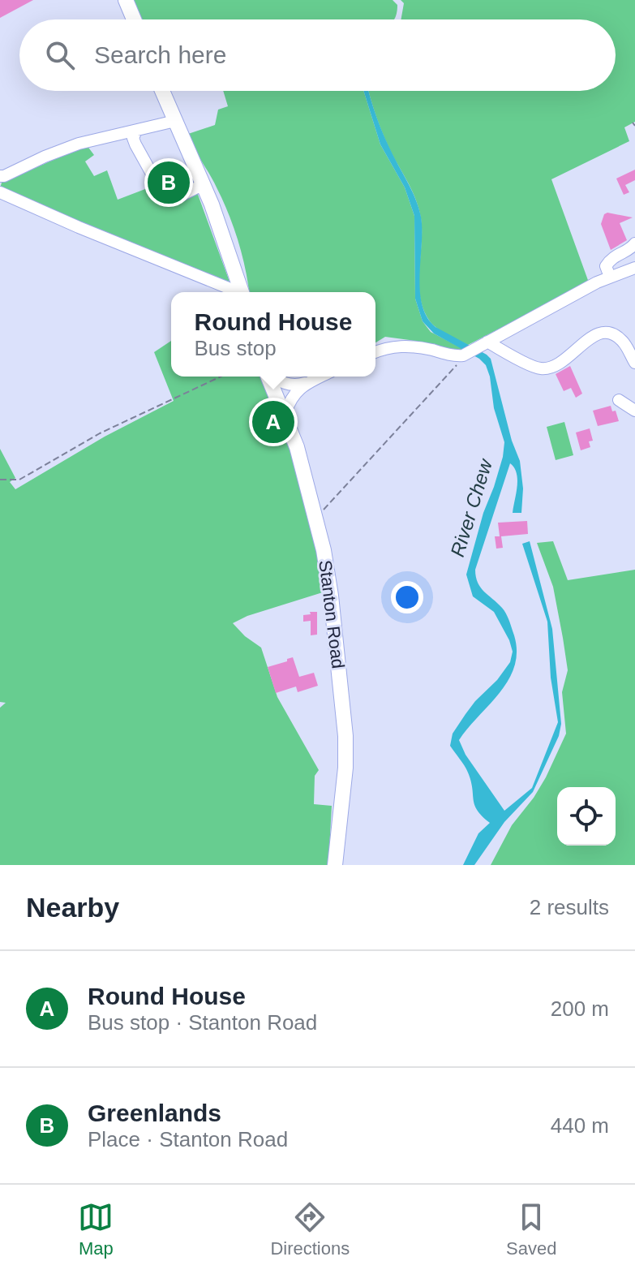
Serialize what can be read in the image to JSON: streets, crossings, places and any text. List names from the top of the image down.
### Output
{
  "streets": {
    "main road": ["Stanton Road"]
  },
  "water": ["River Chew"],
  "page": {
    "search": "Search here",
    "pins": ["B", "A"],
    "popup": ["Round House", "Bus stop"],
    "heading": ["Nearby", "2 results"],
    "list": [
      {
        "mark": "A",
        "name": "Round House",
        "note": "Bus stop · Stanton Road",
        "value": "200 m"
      },
      {
        "mark": "B",
        "name": "Greenlands",
        "note": "Place · Stanton Road",
        "value": "440 m"
      }
    ],
    "nav": ["Map", "Directions", "Saved"]
  }
}
